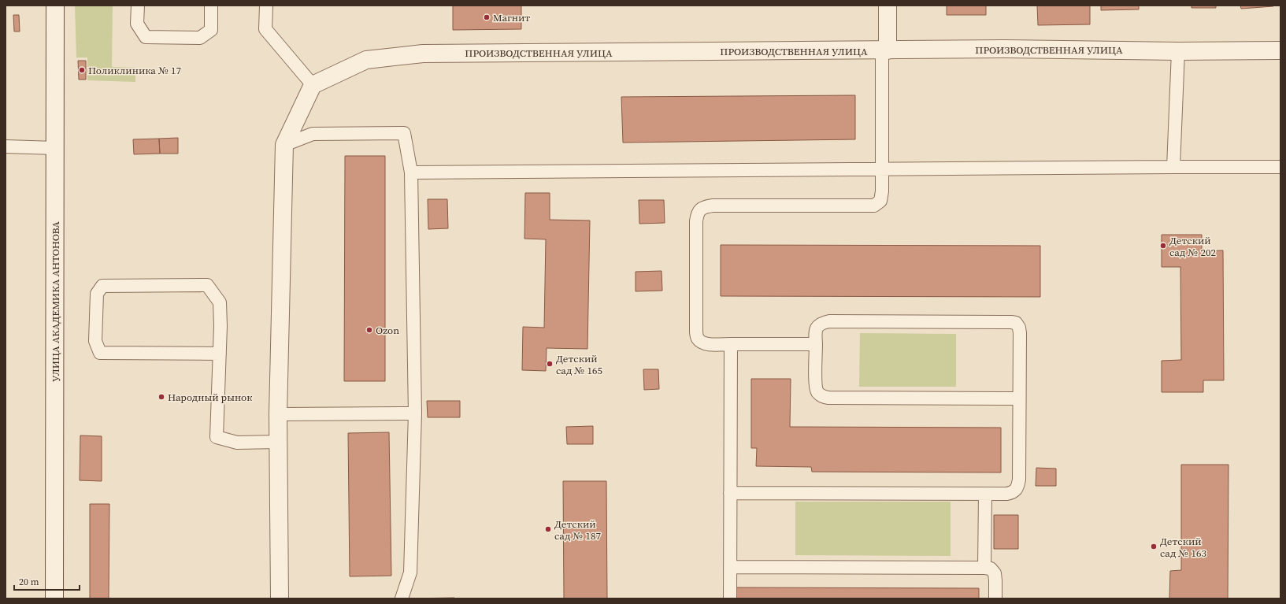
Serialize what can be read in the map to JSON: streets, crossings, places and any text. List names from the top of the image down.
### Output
{
  "streets": {
    "street": ["ПРОИЗВОДСТВЕННАЯ УЛИЦА", "УЛИЦА АКАДЕМИКА АНТОНОВА"]
  },
  "places": [
    "Магнит",
    "Поликлиника № 17",
    "Детский сад № 202",
    "Ozon",
    "Детский сад № 165",
    "Народный рынок",
    "Детский сад № 187",
    "Детский сад № 163"
  ],
  "scale_bar": "20 m"
}
